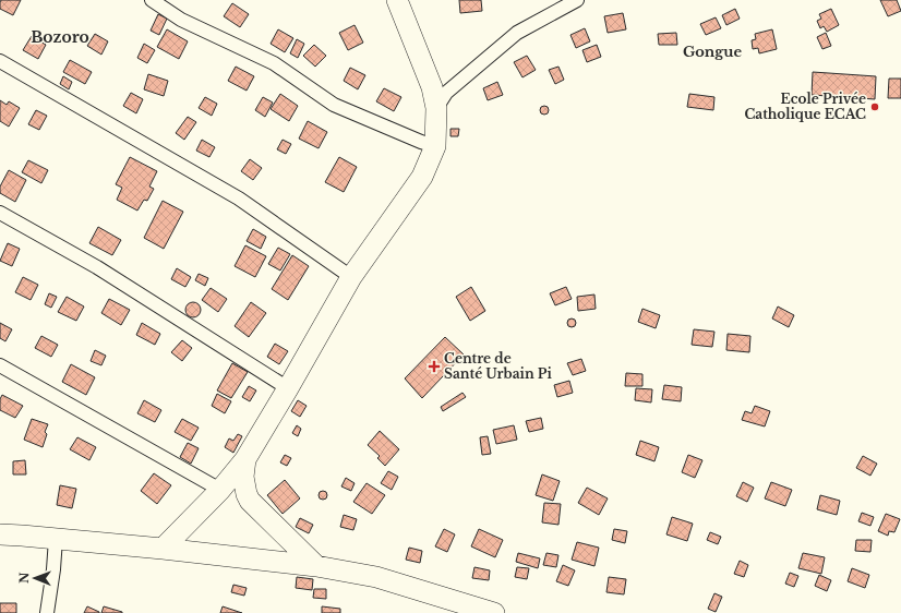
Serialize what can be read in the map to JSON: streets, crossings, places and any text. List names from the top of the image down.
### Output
{
  "districts": ["Bozoro", "Gongue"],
  "places": {
    "other": ["Ecole Privée Catholique ECAC"],
    "health": ["Centre de Santé Urbain Pi"]
  },
  "north": "left"
}
